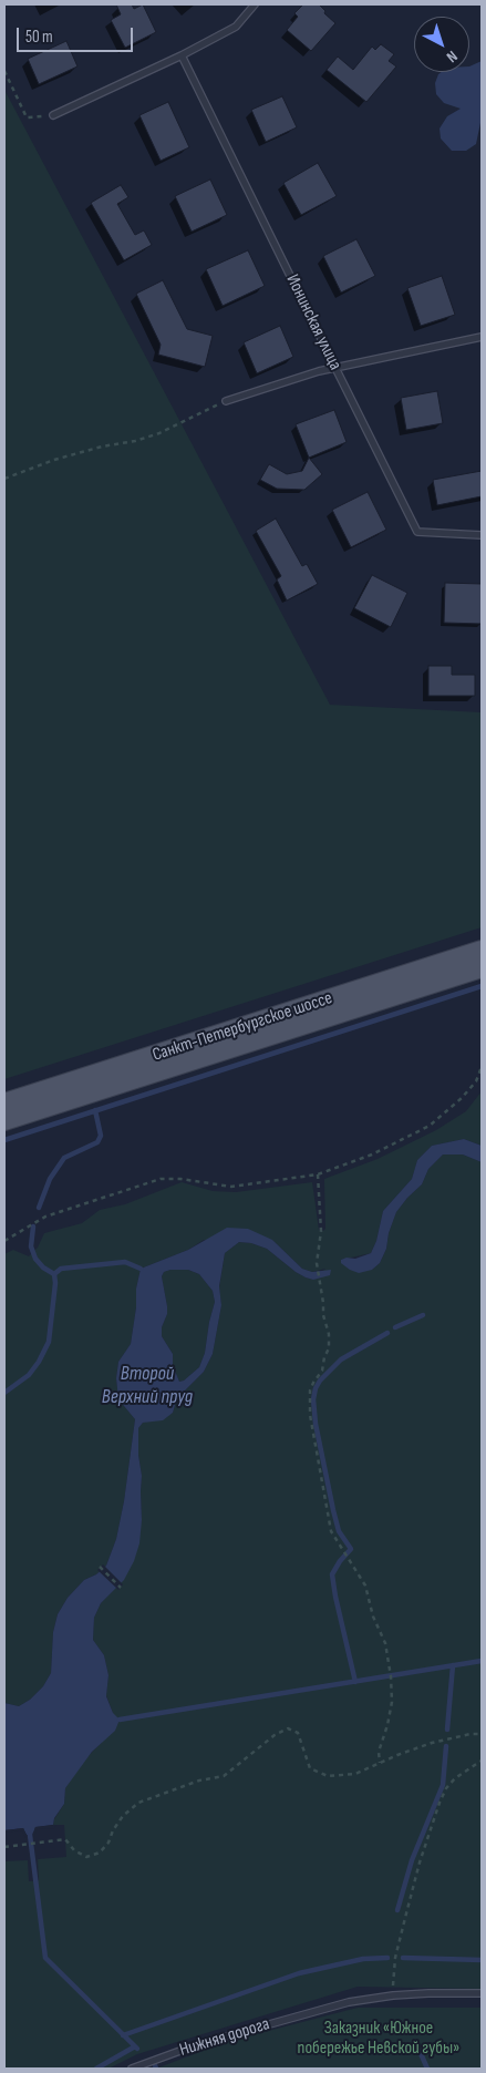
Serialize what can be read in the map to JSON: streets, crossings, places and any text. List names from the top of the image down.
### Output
{
  "streets": {
    "main road": ["Санкт-Петербургское шоссе"],
    "lane": ["Ионинская улица", "Нижняя дорога"]
  },
  "water": ["Второй Верхний пруд"],
  "parks": ["Заказник «Южное побережье Невской губы»"],
  "scale_bar": "50 m",
  "north": "bottom right"
}
